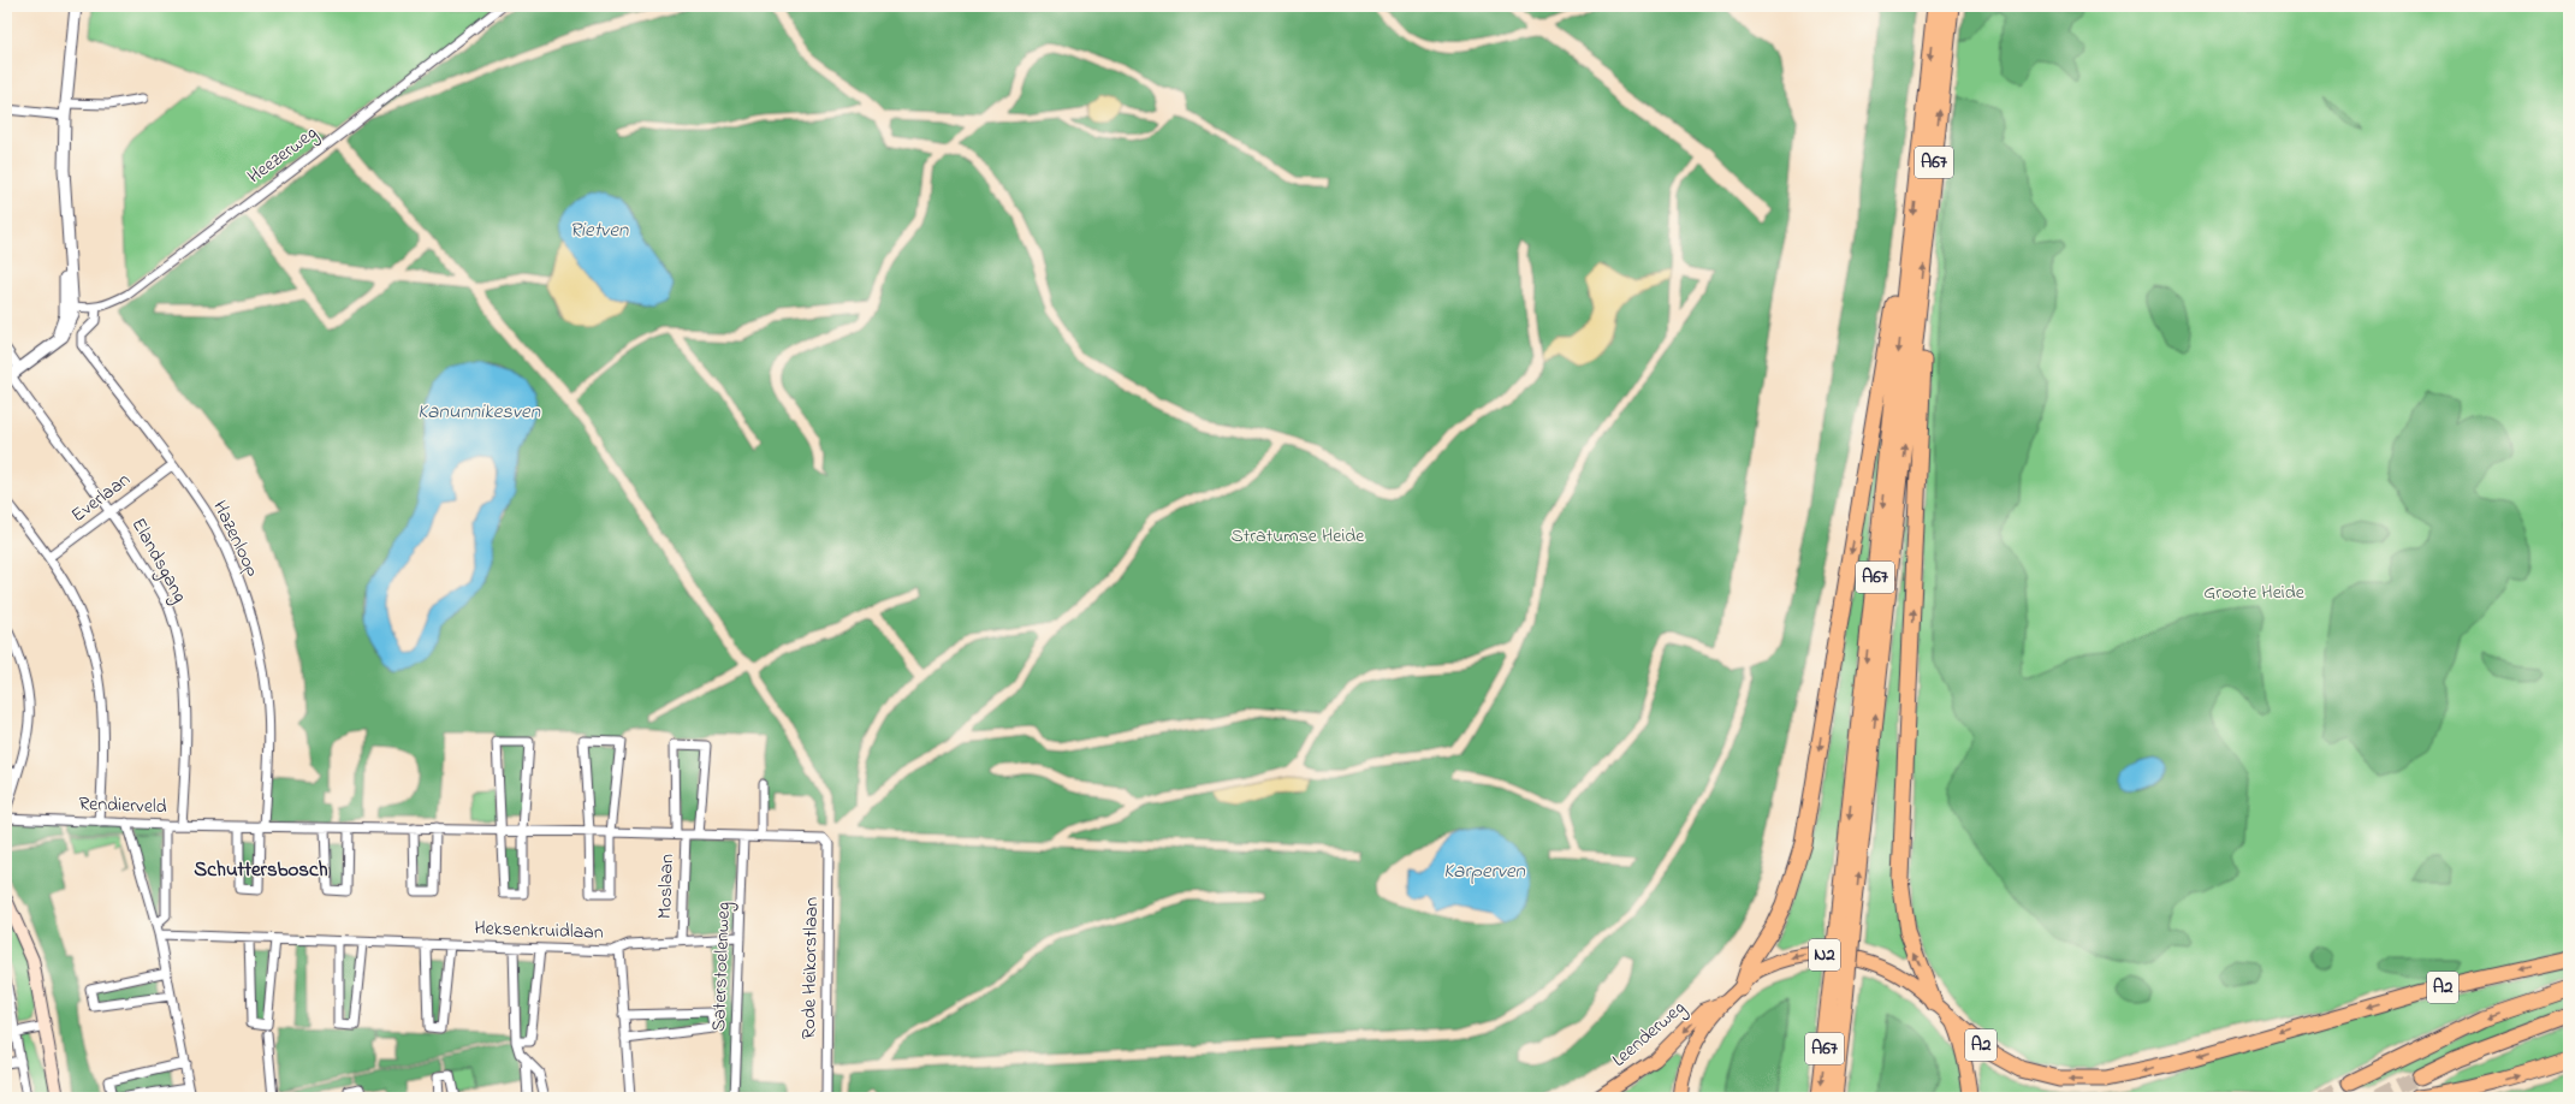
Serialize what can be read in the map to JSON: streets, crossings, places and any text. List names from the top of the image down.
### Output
{
  "streets": {
    "highway": ["A67", "A2"],
    "main road": ["N2", "Leenderweg"],
    "street": [
      "Heezerweg",
      "Everlaan",
      "Hazenloop",
      "Elandsgang",
      "Rendierveld",
      "Moslaan",
      "Heksenkruidlaan",
      "Saterstoelenweg",
      "Rode Heikorstlaan"
    ]
  },
  "crossings": [
    ["Heezerweg", "Hazenloop"],
    ["A67", "N2"],
    ["Everlaan", "Hazenloop"],
    ["Everlaan", "Elandsgang"],
    ["Hazenloop", "Rendierveld"],
    ["Elandsgang", "Rendierveld"],
    ["Rendierveld", "Moslaan"],
    ["Rendierveld", "Saterstoelenweg"],
    ["Rendierveld", "Rode Heikorstlaan"],
    ["Moslaan", "Heksenkruidlaan"],
    ["Heksenkruidlaan", "Saterstoelenweg"],
    ["N2", "A2"],
    ["N2", "Leenderweg"]
  ],
  "one_way": ["Leenderweg"],
  "districts": ["Schuttersbosch"],
  "water": ["Rietven", "Kanunnikesven", "Karperven"],
  "parks": ["Stratumse Heide", "Groote Heide"]
}
